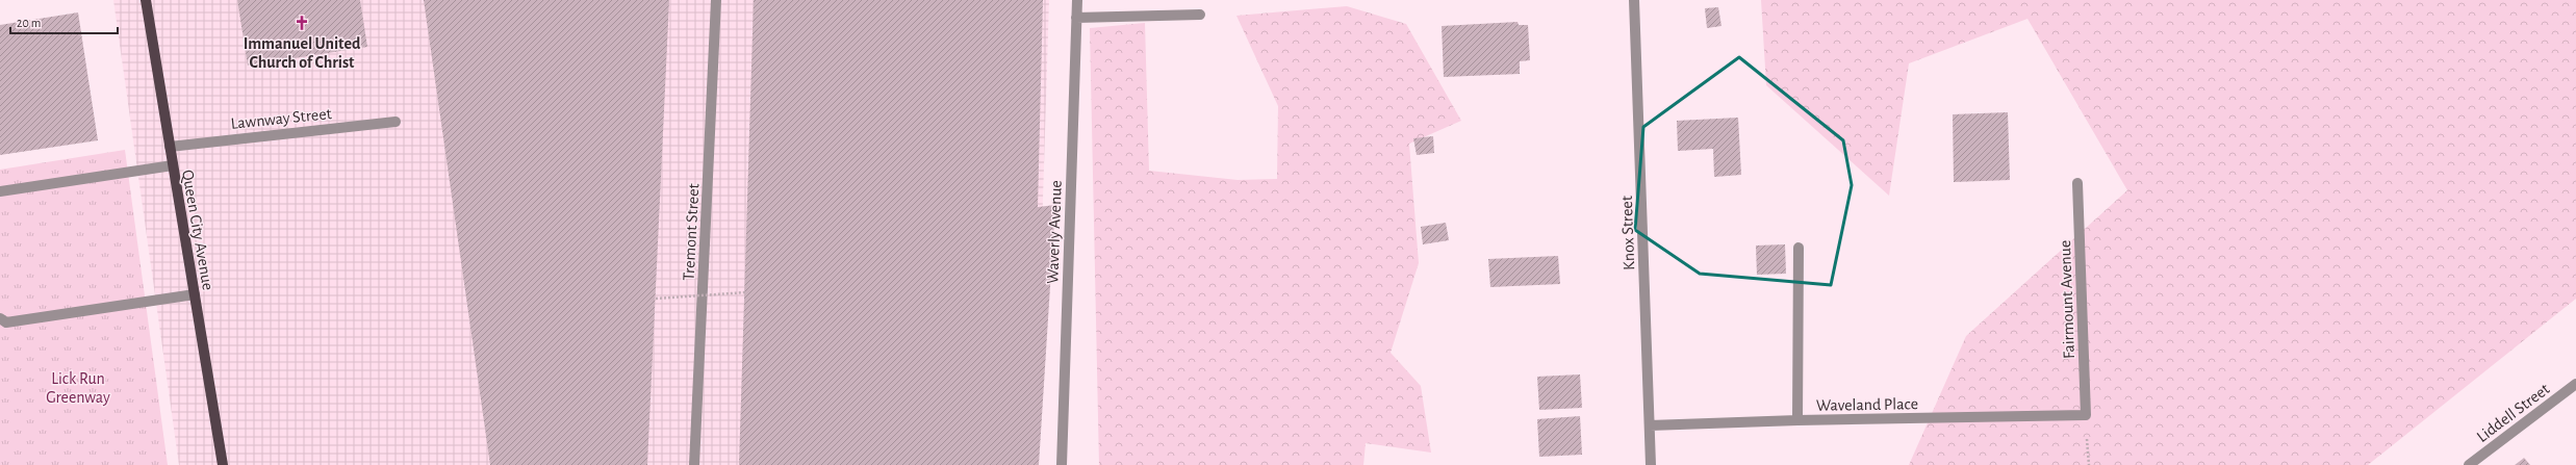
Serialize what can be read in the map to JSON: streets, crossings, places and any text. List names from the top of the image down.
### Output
{
  "streets": {
    "main road": ["Queen City Avenue"],
    "street": [
      "Lawnway Street",
      "Tremont Street",
      "Waverly Avenue",
      "Knox Street",
      "Fairmount Avenue",
      "Waveland Place",
      "Liddell Street"
    ]
  },
  "crossings": [
    ["Lawnway Street", "Queen City Avenue"],
    ["Knox Street", "Waveland Place"],
    ["Fairmount Avenue", "Waveland Place"]
  ],
  "parks": ["Lick Run Greenway"],
  "places": {
    "church": ["Immanuel United Church of Christ"]
  },
  "scale_bar": "20 m"
}
